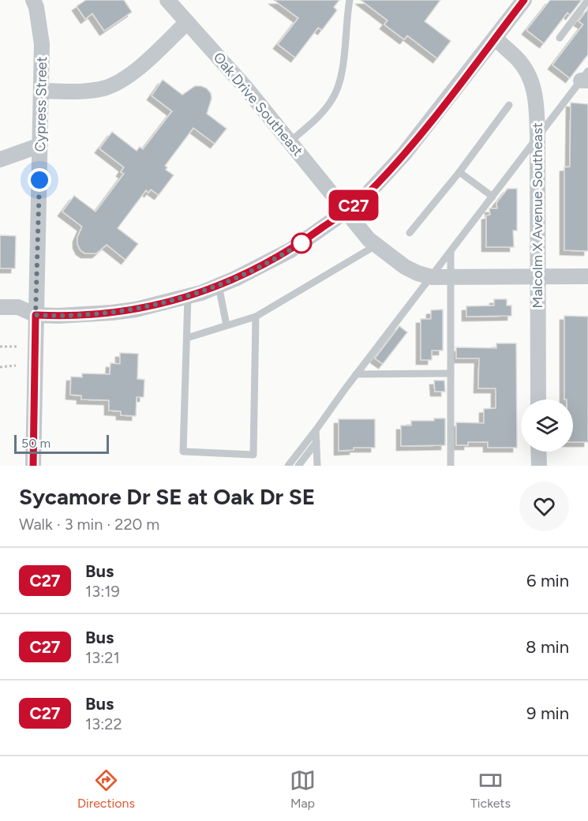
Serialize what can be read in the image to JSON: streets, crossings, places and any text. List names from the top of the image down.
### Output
{
  "streets": {
    "street": ["Cypress Street", "Oak Drive Southeast", "Malcolm X Avenue Southeast"]
  },
  "lines": ["bus line C27"],
  "scale_bar": "50 m",
  "page": {
    "on_map": "C27",
    "scale": "50 m",
    "heading": ["Sycamore Dr SE at Oak Dr SE", "Walk · 3 min · 220 m"],
    "list": [
      {
        "mark": "C27",
        "name": "Bus",
        "note": "13:19",
        "value": "6 min"
      },
      {
        "mark": "C27",
        "name": "Bus",
        "note": "13:21",
        "value": "8 min"
      },
      {
        "mark": "C27",
        "name": "Bus",
        "note": "13:22",
        "value": "9 min"
      }
    ],
    "tabs": ["Directions", "Map", "Tickets"]
  }
}
